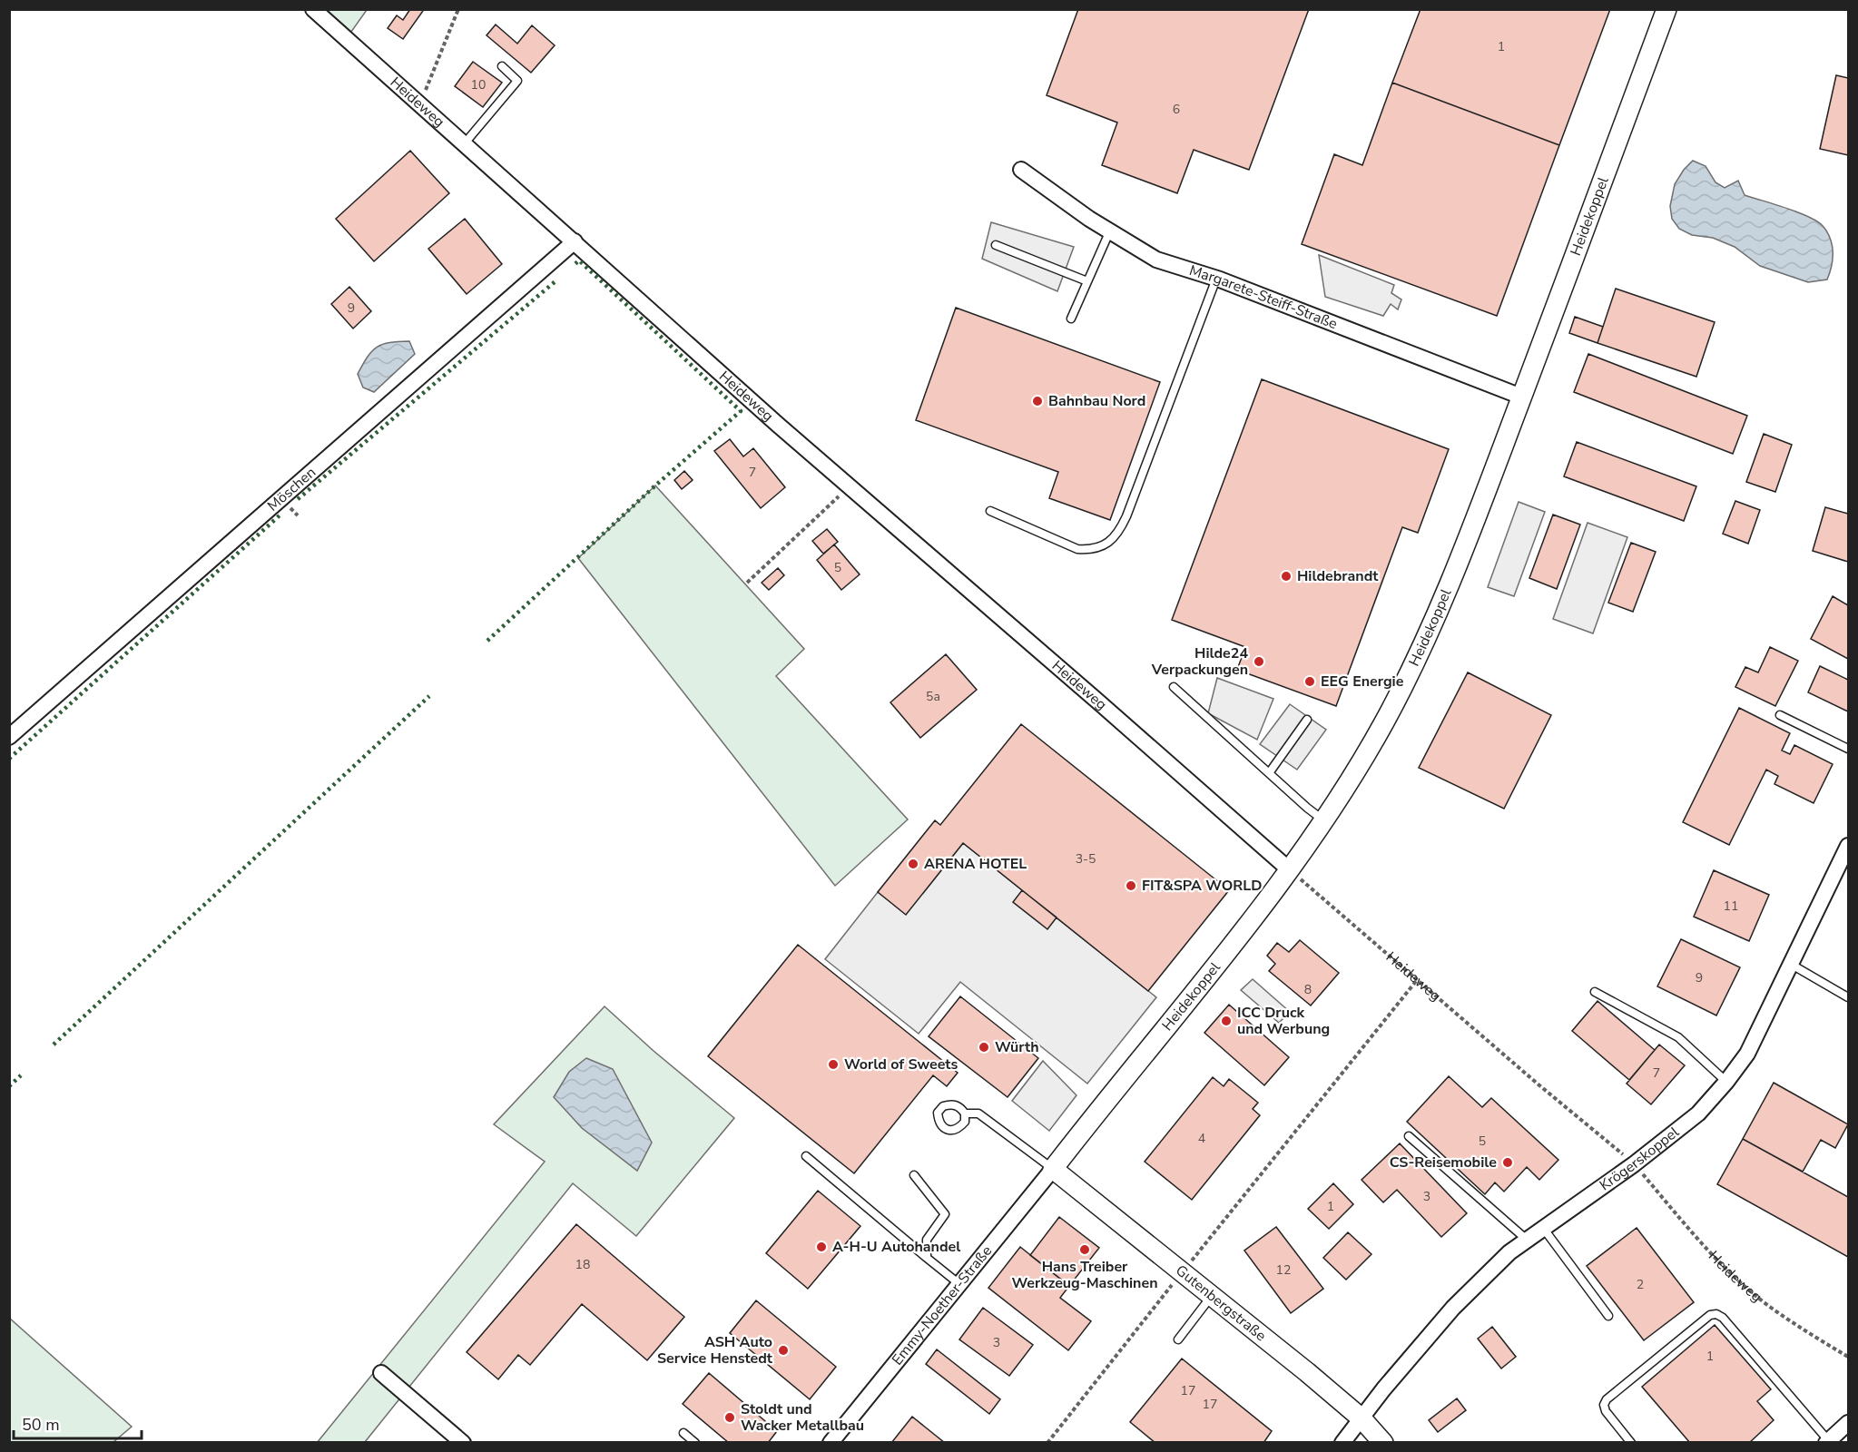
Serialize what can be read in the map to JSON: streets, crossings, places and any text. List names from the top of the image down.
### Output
{
  "streets": {
    "street": [
      "Heideweg",
      "Heidekoppel",
      "Margarete-Steiff-Straße",
      "Möschen",
      "Krögerskoppel",
      "Gutenbergstraße",
      "Emmy-Noether-Straße"
    ]
  },
  "crossings": [
    ["Heideweg", "Heidekoppel"],
    ["Heideweg", "Möschen"],
    ["Heideweg", "Krögerskoppel"],
    ["Heidekoppel", "Margarete-Steiff-Straße"],
    ["Heidekoppel", "Gutenbergstraße"],
    ["Heidekoppel", "Emmy-Noether-Straße"],
    ["Krögerskoppel", "Gutenbergstraße"],
    ["Gutenbergstraße", "Emmy-Noether-Straße"]
  ],
  "places": [
    "Bahnbau Nord",
    "Hildebrandt",
    "Hilde24 Verpackungen",
    "EEG Energie",
    "ARENA HOTEL",
    "FIT&SPA WORLD",
    "ICC Druck und Werbung",
    "Würth",
    "World of Sweets",
    "CS-Reisemobile",
    "A-H-U Autohandel",
    "Hans Treiber Werkzeug-Maschinen",
    "ASH Auto Service Henstedt",
    "Stoldt und Wacker Metallbau"
  ],
  "house_numbers": [
    "1",
    "10",
    "6",
    "9",
    "7",
    "5",
    "5a",
    "3-5",
    "11",
    "9",
    "8",
    "7",
    "4",
    "5",
    "3",
    "1",
    "18",
    "12",
    "2",
    "3",
    "1",
    "17",
    "17"
  ],
  "scale_bar": "50 m"
}
